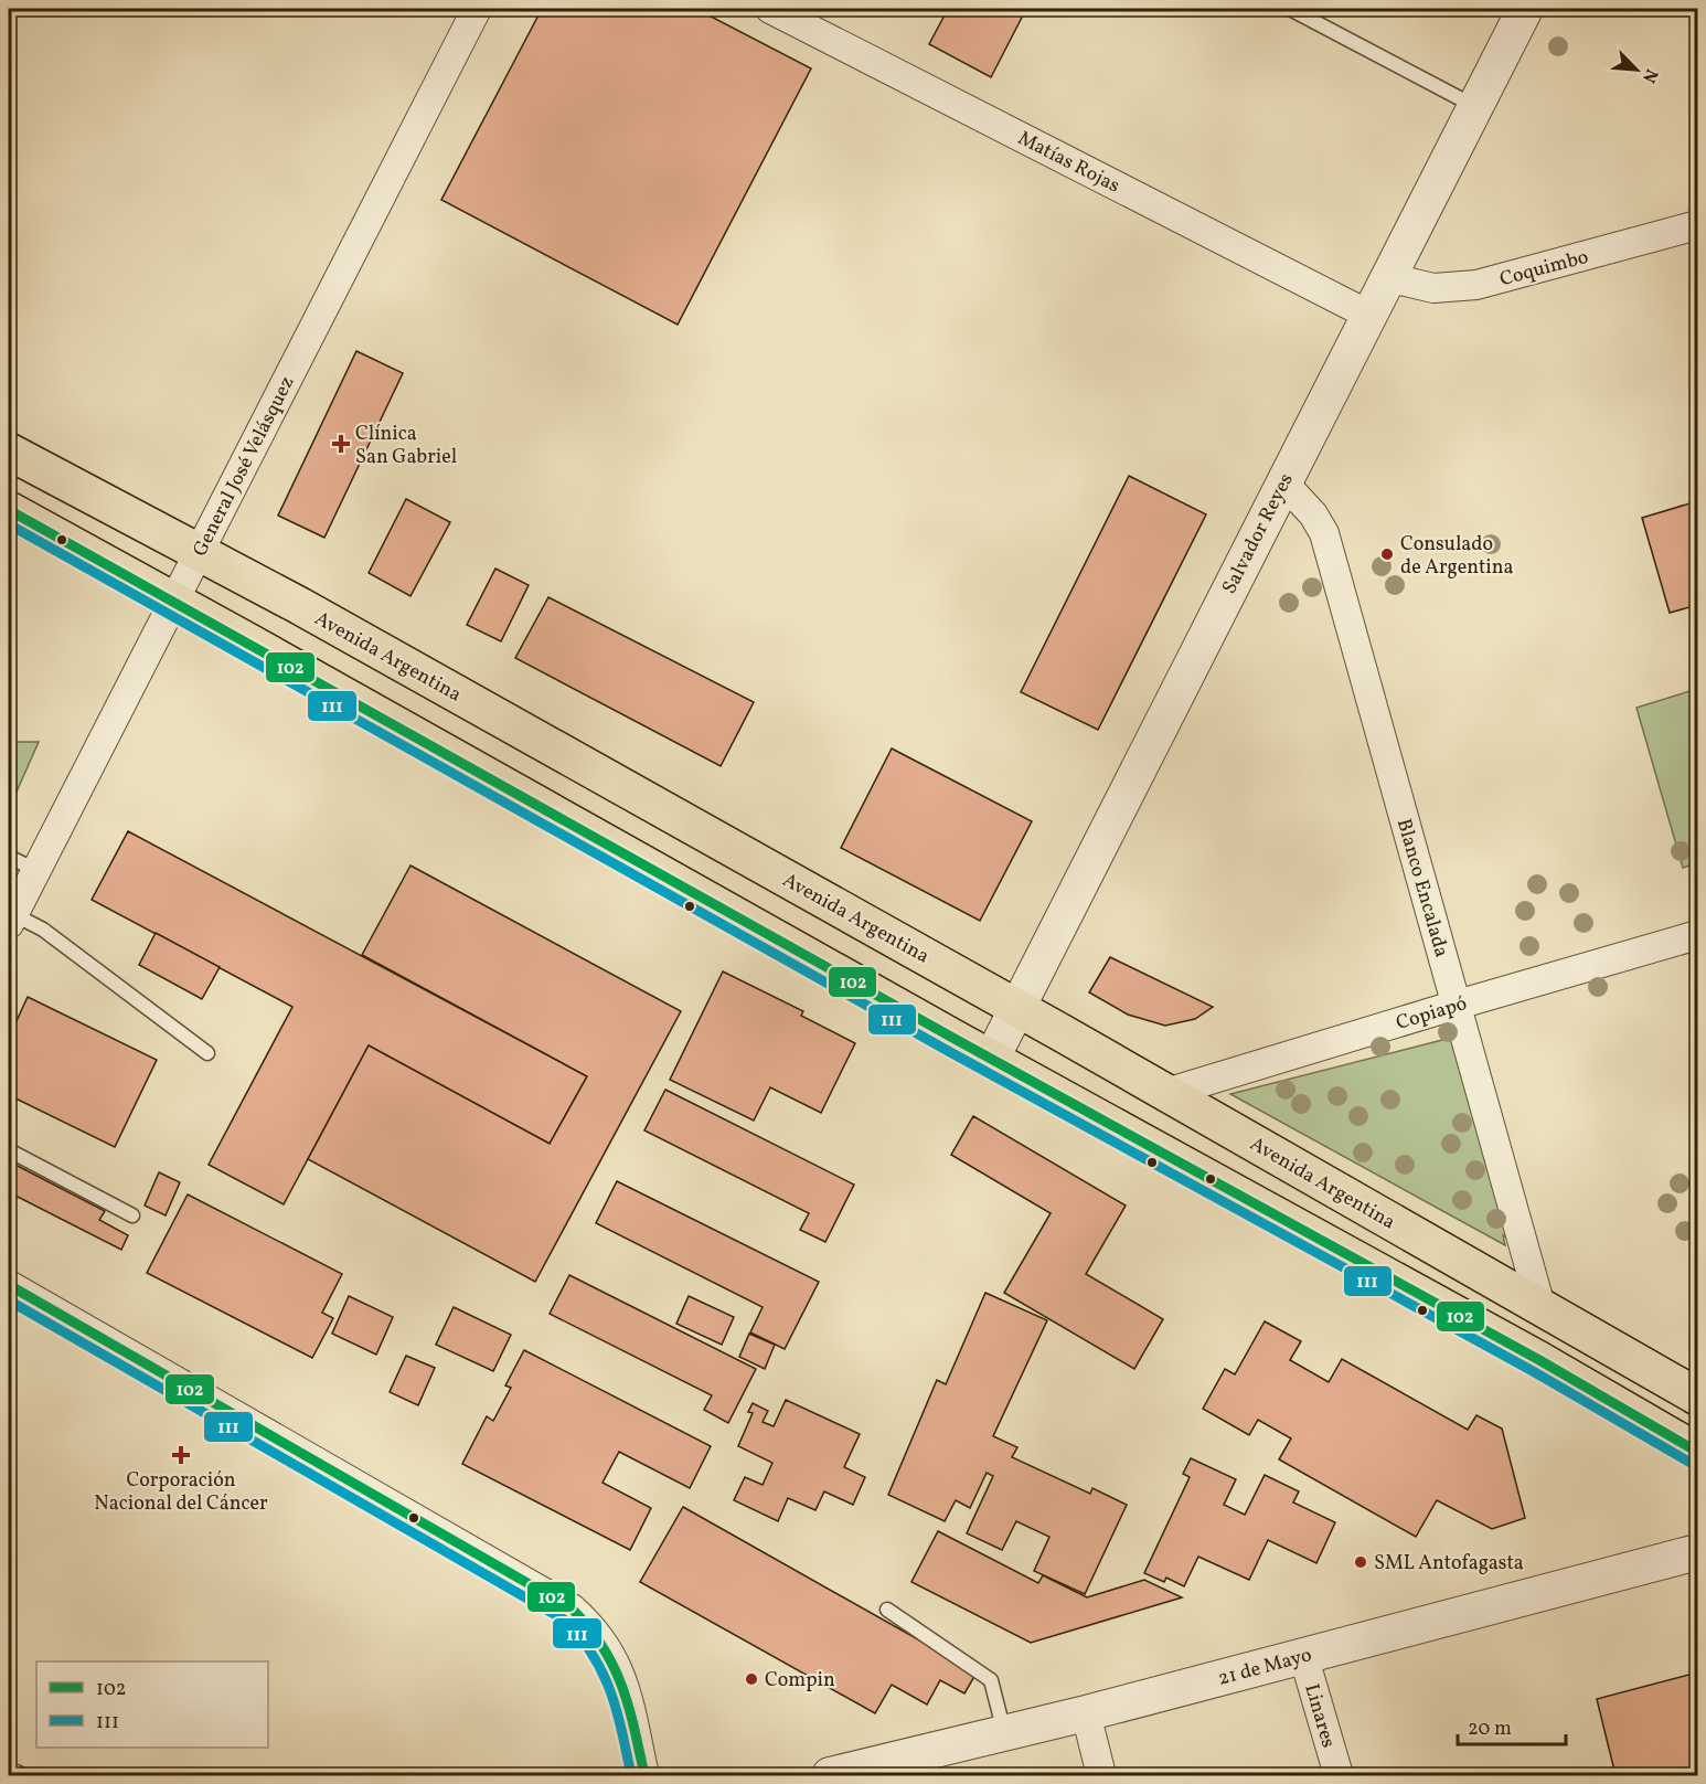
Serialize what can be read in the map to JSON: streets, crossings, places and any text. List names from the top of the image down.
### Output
{
  "streets": {
    "main road": ["Avenida Argentina"],
    "street": [
      "Matías Rojas",
      "Coquimbo",
      "General José Velásquez",
      "Salvador Reyes",
      "Blanco Encalada",
      "Copiapó",
      "21 de Mayo",
      "Linares"
    ]
  },
  "crossings": [
    ["Matías Rojas", "Salvador Reyes"],
    ["Coquimbo", "Salvador Reyes"],
    ["General José Velásquez", "Avenida Argentina"],
    ["Salvador Reyes", "Avenida Argentina"],
    ["Salvador Reyes", "Blanco Encalada"],
    ["Avenida Argentina", "Blanco Encalada"],
    ["Avenida Argentina", "Copiapó"],
    ["Blanco Encalada", "Copiapó"],
    ["21 de Mayo", "Linares"]
  ],
  "places": {
    "health": ["Clínica San Gabriel", "Corporación Nacional del Cáncer"],
    "other": ["Consulado de Argentina", "SML Antofagasta", "Compin"]
  },
  "lines": ["transit line 102", "transit line 111"],
  "legend": ["102", "111"],
  "scale_bar": "20 m",
  "north": "bottom right"
}
